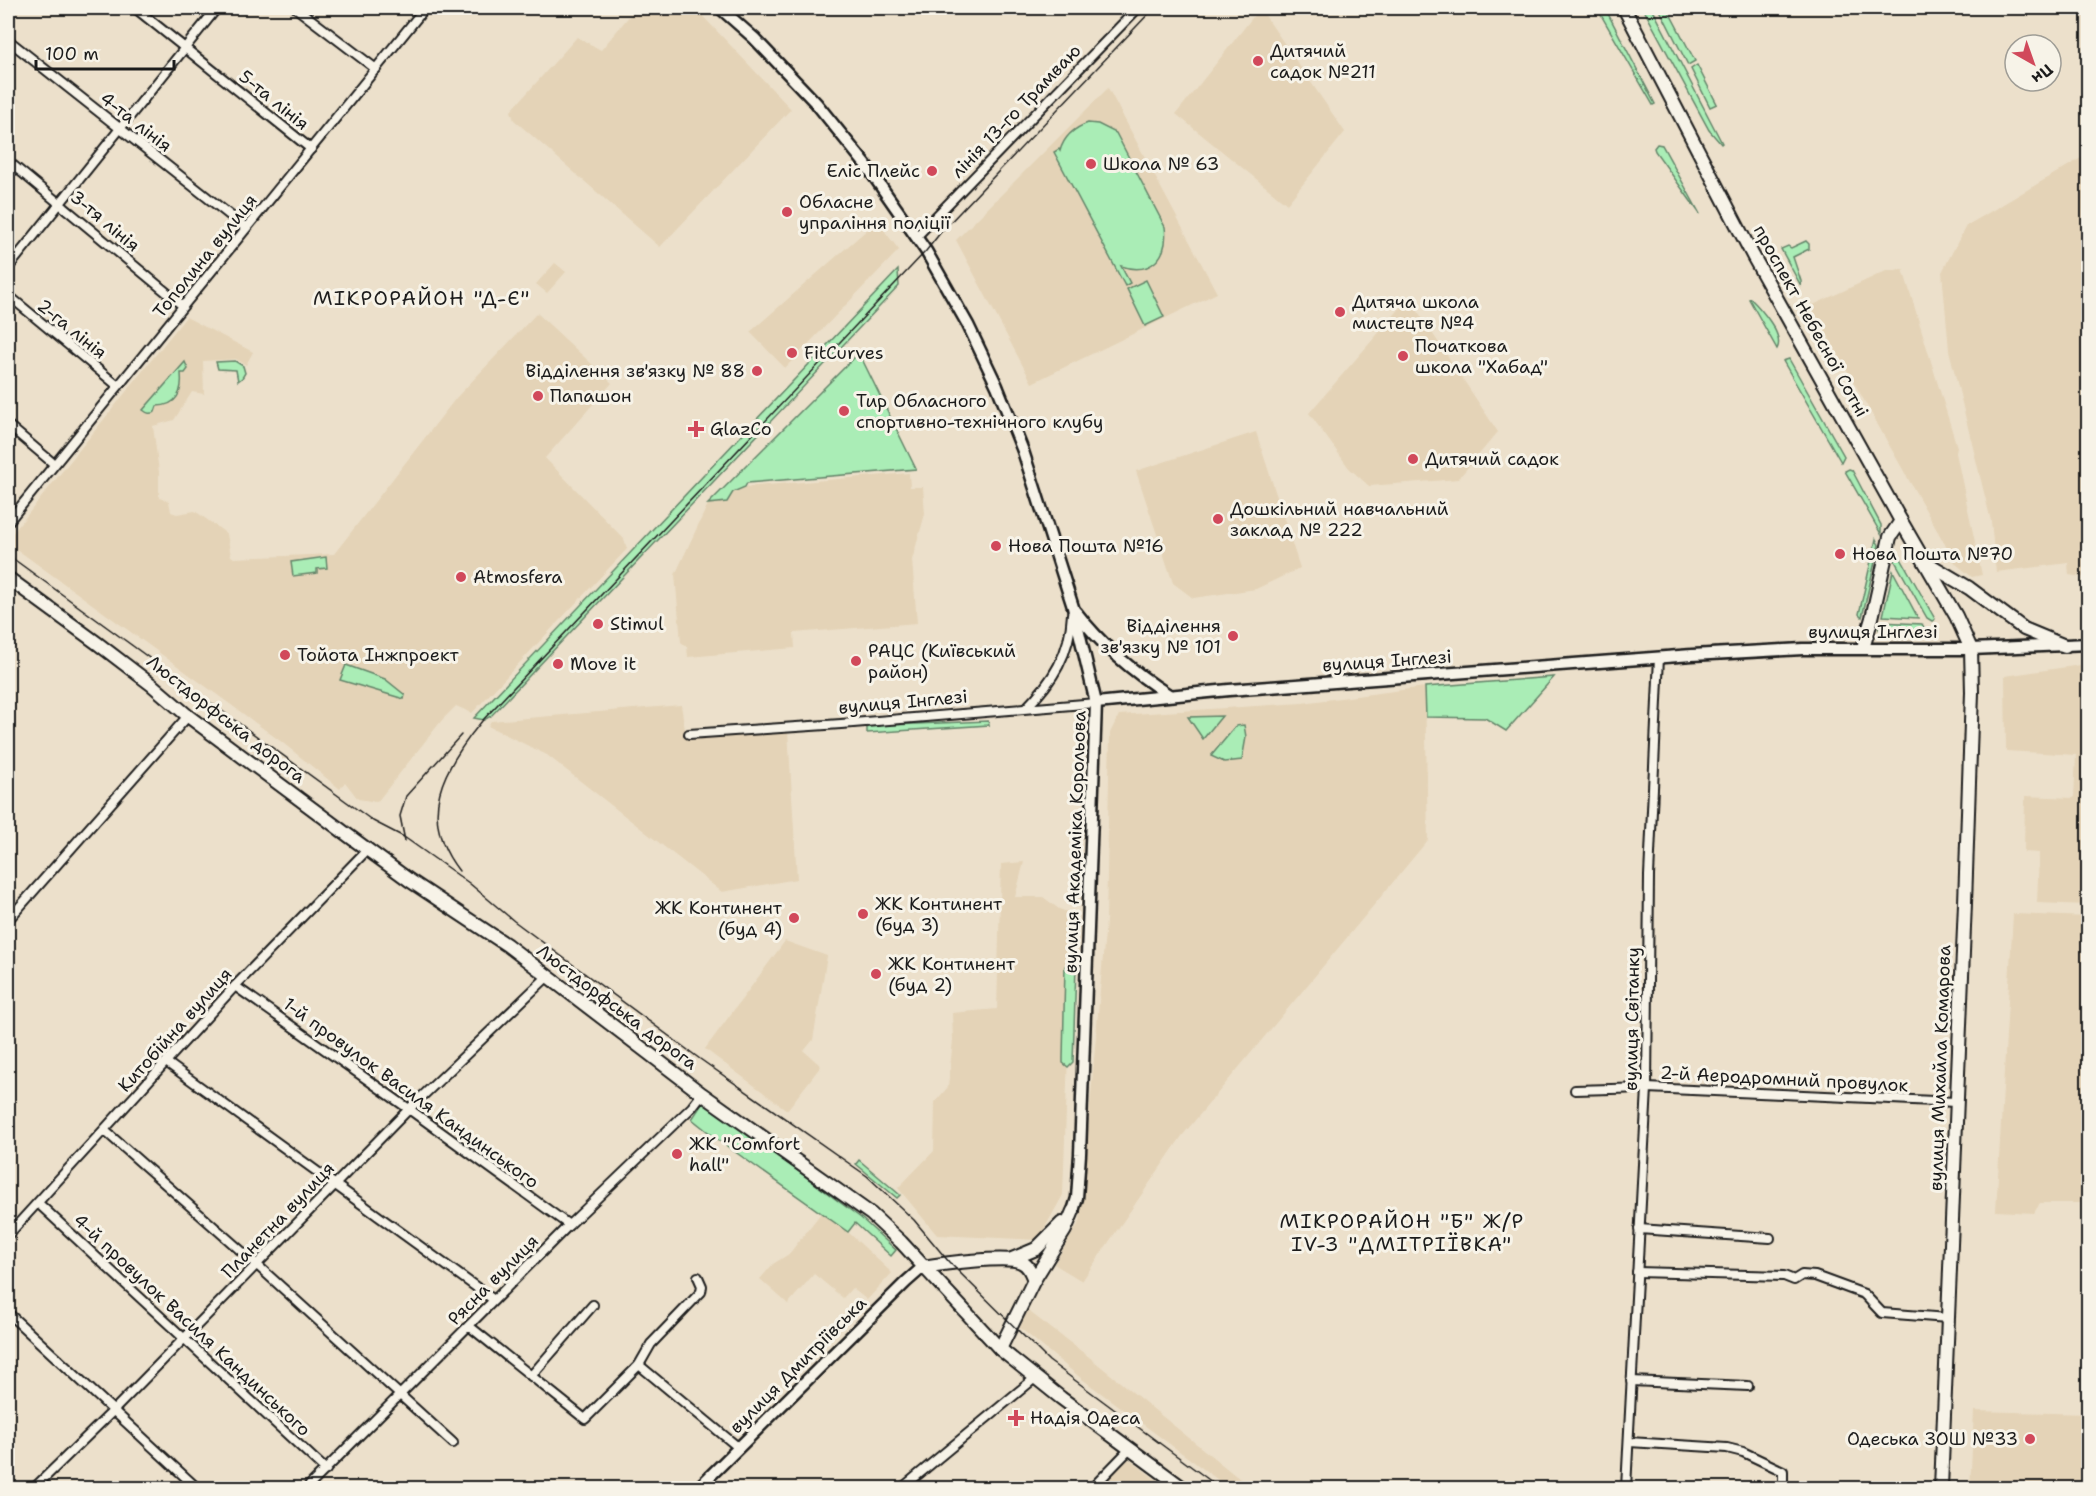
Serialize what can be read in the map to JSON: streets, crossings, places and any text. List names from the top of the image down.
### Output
{
  "streets": {
    "main road": [
      "проспект Небесної Сотні",
      "вулиця Інглезі",
      "Люстдорфська дорога",
      "вулиця Академіка Корольова",
      "вулиця Михайла Комарова",
      "вулиця Дмитріївська"
    ],
    "street": [
      "5-та лінія",
      "лінія 13-го Трамваю",
      "4-та лінія",
      "3-тя лінія",
      "Тополина вулиця",
      "2-га лінія",
      "вулиця Світанку",
      "Китобійна вулиця",
      "2-й Аеродромний провулок",
      "1-й провулок Василя Кандинського",
      "Планетна вулиця",
      "Рясна вулиця",
      "4-й провулок Василя Кандинського"
    ]
  },
  "crossings": [
    ["5-та лінія", "Тополина вулиця"],
    ["лінія 13-го Трамваю", "вулиця Академіка Корольова"],
    ["4-та лінія", "Тополина вулиця"],
    ["3-тя лінія", "Тополина вулиця"],
    ["Тополина вулиця", "2-га лінія"],
    ["проспект Небесної Сотні", "вулиця Інглезі"],
    ["проспект Небесної Сотні", "вулиця Михайла Комарова"],
    ["вулиця Інглезі", "вулиця Академіка Корольова"],
    ["вулиця Інглезі", "вулиця Світанку"],
    ["вулиця Інглезі", "вулиця Михайла Комарова"],
    ["Люстдорфська дорога", "Китобійна вулиця"],
    ["Люстдорфська дорога", "Планетна вулиця"],
    ["Люстдорфська дорога", "Рясна вулиця"],
    ["Люстдорфська дорога", "вулиця Дмитріївська"],
    ["вулиця Світанку", "2-й Аеродромний провулок"],
    ["Китобійна вулиця", "1-й провулок Василя Кандинського"],
    ["Китобійна вулиця", "4-й провулок Василя Кандинського"],
    ["вулиця Михайла Комарова", "2-й Аеродромний провулок"],
    ["1-й провулок Василя Кандинського", "Планетна вулиця"],
    ["1-й провулок Василя Кандинського", "Рясна вулиця"],
    ["Планетна вулиця", "4-й провулок Василя Кандинського"],
    ["Рясна вулиця", "4-й провулок Василя Кандинського"]
  ],
  "districts": ["МІКРОРАЙОН \"Д-Є\"", "МІКРОРАЙОН \"Б\" Ж/Р IV-3 \"ДМІТРІЇВКА\""],
  "places": {
    "other": [
      "Дитячий садок №211",
      "Школа № 63",
      "Еліс Плейс",
      "Обласне упраління поліції",
      "Дитяча школа мистецтв №4",
      "FitCurves",
      "Початкова школа \"Хабад\"",
      "Відділення зв'язку № 88",
      "Папашон",
      "Тир Обласного спортивно-технічного клубу",
      "Дитячий садок",
      "Дошкільний навчальний заклад № 222",
      "Нова Пошта №16",
      "Нова Пошта №70",
      "Atmosfera",
      "Stimul",
      "Відділення зв'язку № 101",
      "Тойота Інжпроект",
      "РАЦС (Київський район)",
      "Move it",
      "ЖК Континент (буд 3)",
      "ЖК Континент (буд 4)",
      "ЖК Континент (буд 2)",
      "ЖК \"Comfort hall\"",
      "Одеська ЗОШ №33"
    ],
    "health": ["GlazCo", "Надія Одеса"]
  },
  "scale_bar": "100 m",
  "north": "bottom right"
}
